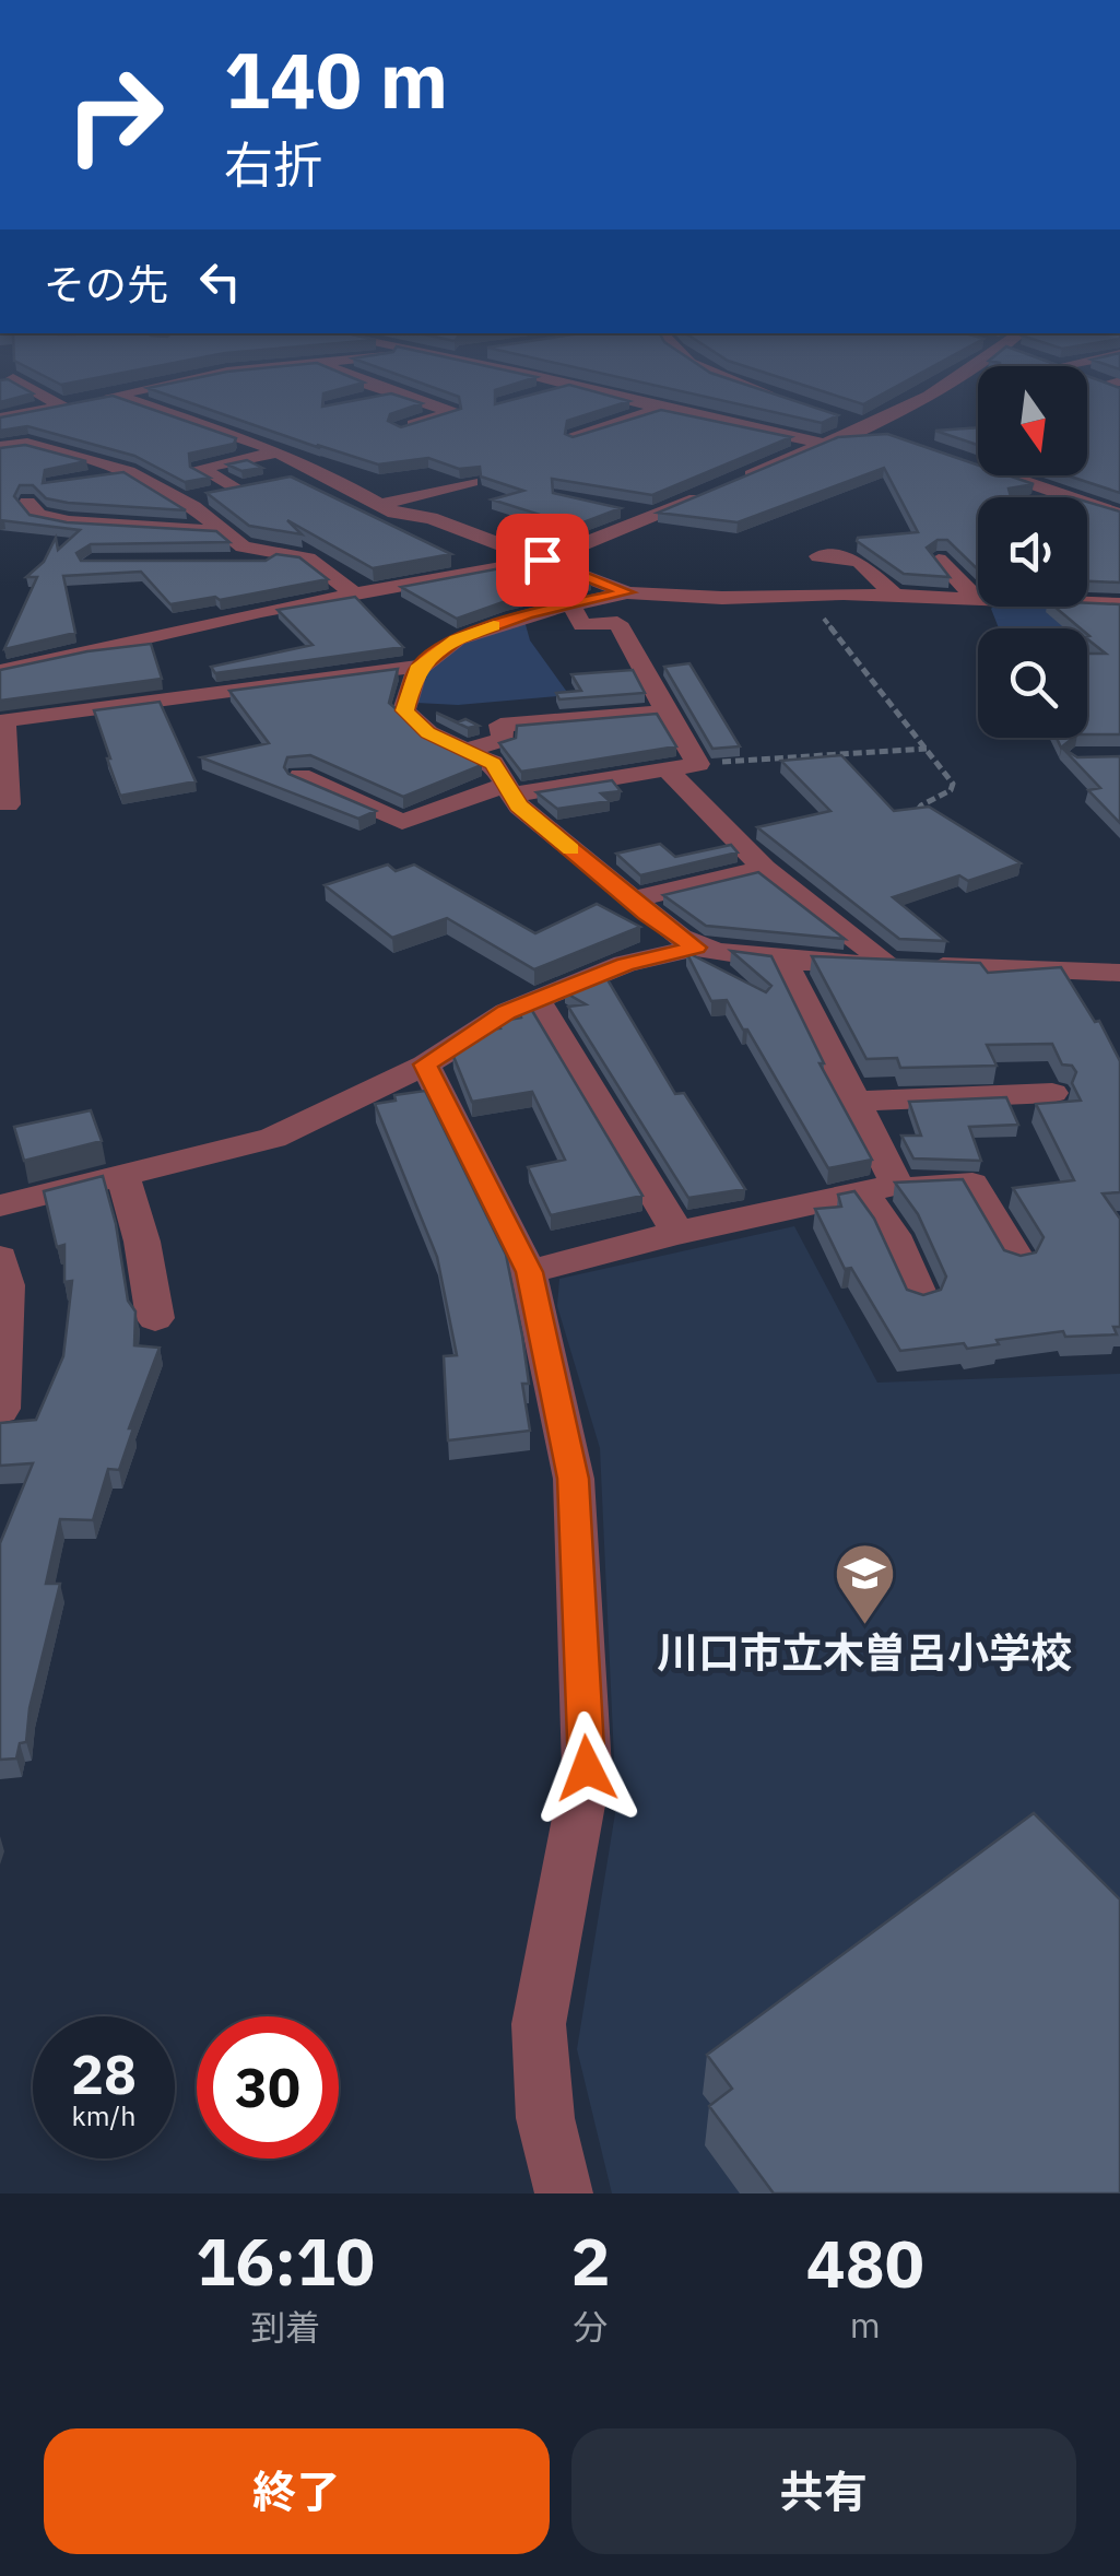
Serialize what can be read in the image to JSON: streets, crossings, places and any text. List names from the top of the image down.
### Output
{
  "places": {
    "school or university": ["川口市立木曽呂小学校"]
  },
  "north": "bottom",
  "page": {
    "turn": ["140 m", "右折"],
    "then": "その先",
    "speed": "28 km/h",
    "limit": "30",
    "eta": [
      "16:10",
      "到着",
      "2",
      "分",
      "480",
      "m"
    ],
    "buttons": ["終了", "共有"]
  }
}
